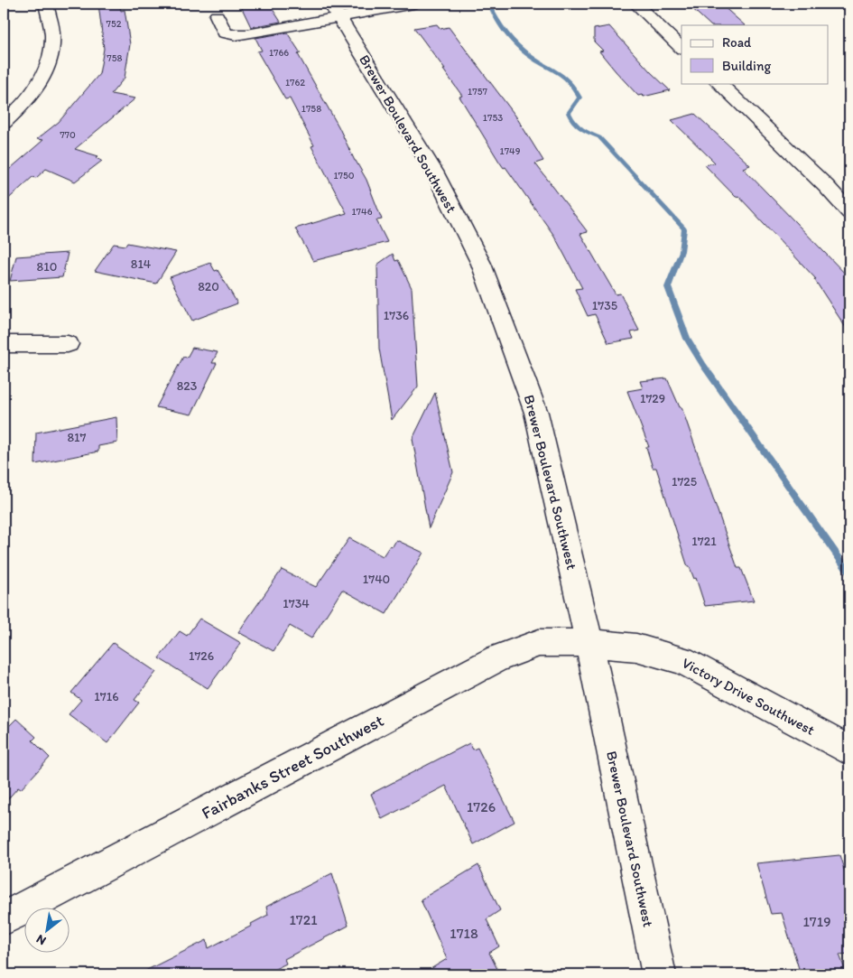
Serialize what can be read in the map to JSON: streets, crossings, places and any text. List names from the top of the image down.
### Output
{
  "streets": {
    "street": ["Brewer Boulevard Southwest", "Victory Drive Southwest", "Fairbanks Street Southwest"]
  },
  "crossings": [
    ["Brewer Boulevard Southwest", "Victory Drive Southwest"],
    ["Brewer Boulevard Southwest", "Fairbanks Street Southwest"],
    ["Victory Drive Southwest", "Fairbanks Street Southwest"]
  ],
  "house_numbers": [
    "752",
    "1766",
    "758",
    "1762",
    "1757",
    "1758",
    "1753",
    "770",
    "1749",
    "1750",
    "1746",
    "814",
    "810",
    "820",
    "1735",
    "1736",
    "823",
    "1729",
    "817",
    "1725",
    "1721",
    "1740",
    "1734",
    "1726",
    "1716",
    "1726",
    "1721",
    "1719",
    "1718"
  ],
  "legend": ["Road", "Building"],
  "north": "bottom left"
}
